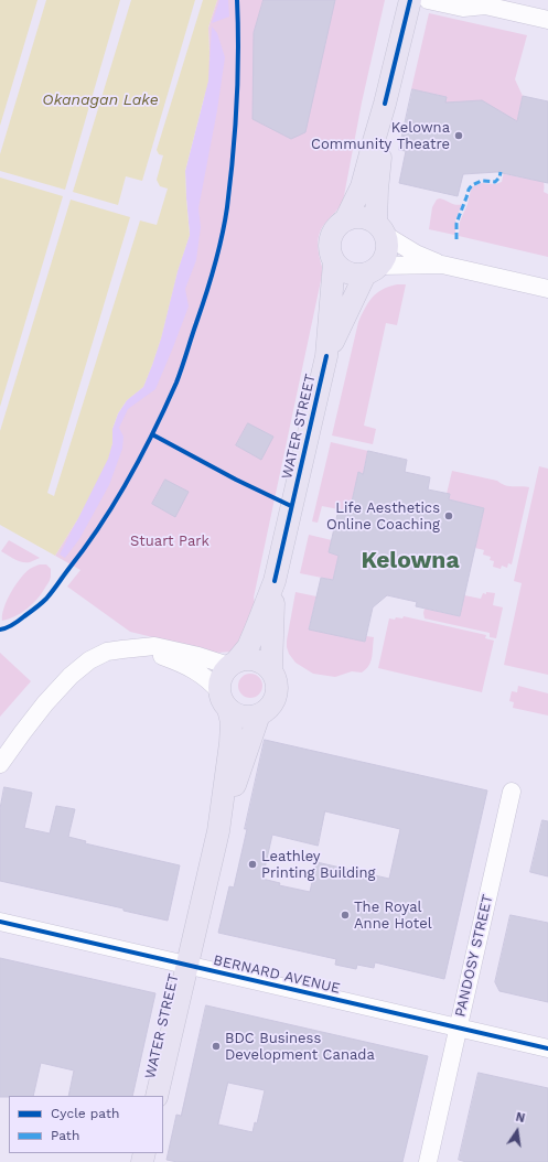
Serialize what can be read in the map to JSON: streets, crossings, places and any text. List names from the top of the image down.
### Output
{
  "streets": {
    "main road": ["WATER STREET"],
    "street": ["PANDOSY STREET", "BERNARD AVENUE"]
  },
  "crossings": [
    ["WATER STREET", "BERNARD AVENUE"],
    ["PANDOSY STREET", "BERNARD AVENUE"]
  ],
  "districts": ["Kelowna"],
  "water": ["Okanagan Lake"],
  "parks": ["Stuart Park"],
  "places": [
    "Kelowna Community Theatre",
    "Life Aesthetics Online Coaching",
    "Leathley Printing Building",
    "The Royal Anne Hotel",
    "BDC Business Development Canada"
  ],
  "legend": ["Cycle path", "Path"],
  "north": "top"
}
